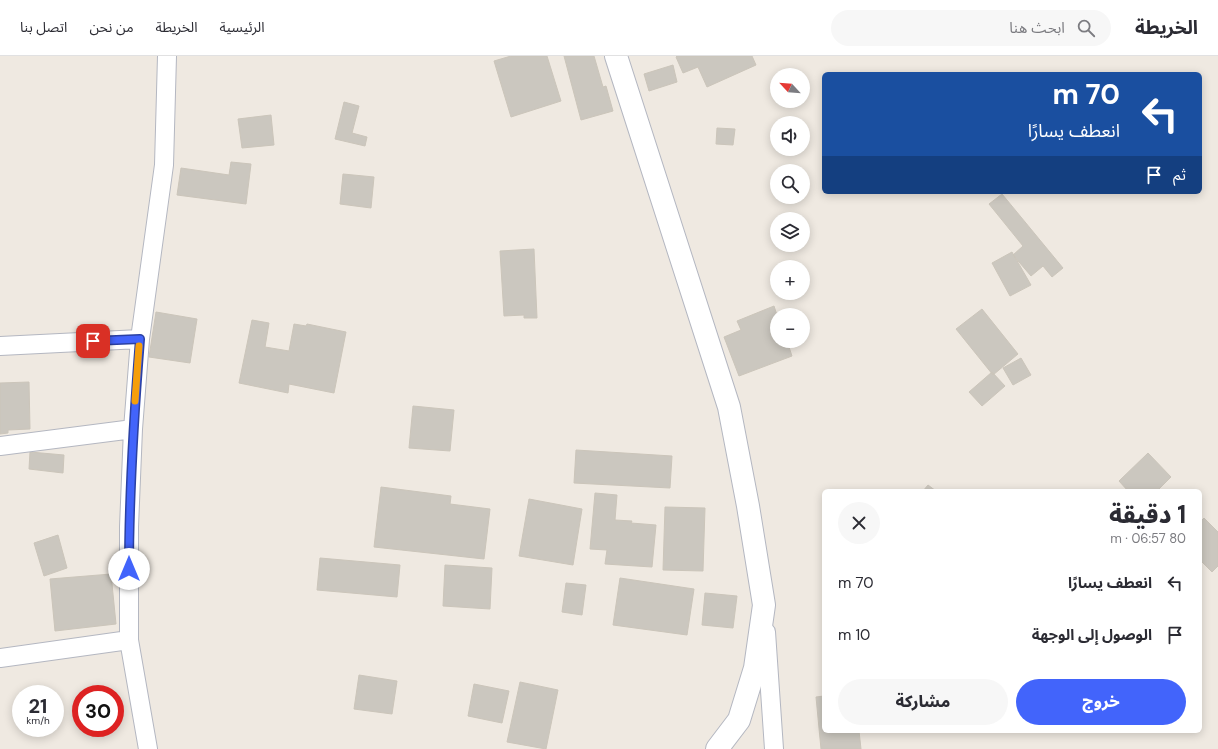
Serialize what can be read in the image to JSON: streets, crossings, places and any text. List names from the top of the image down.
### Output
{
  "north": "top left",
  "page": {
    "header": "الخريطة",
    "search": "ابحث هنا",
    "nav": [
      "الرئيسية",
      "الخريطة",
      "من نحن",
      "اتصل بنا"
    ],
    "map_buttons": ["+", "−"],
    "turn": ["70 m", "انعطف يسارًا"],
    "then": "ثم",
    "heading": ["1 دقيقة", "80 m · 06:57"],
    "list": [
      {
        "name": "انعطف يسارًا",
        "value": "70 m"
      },
      {
        "name": "الوصول إلى الوجهة",
        "value": "10 m"
      }
    ],
    "buttons": ["خروج", "مشاركة"],
    "speed": "21 km/h",
    "limit": "30"
  }
}
